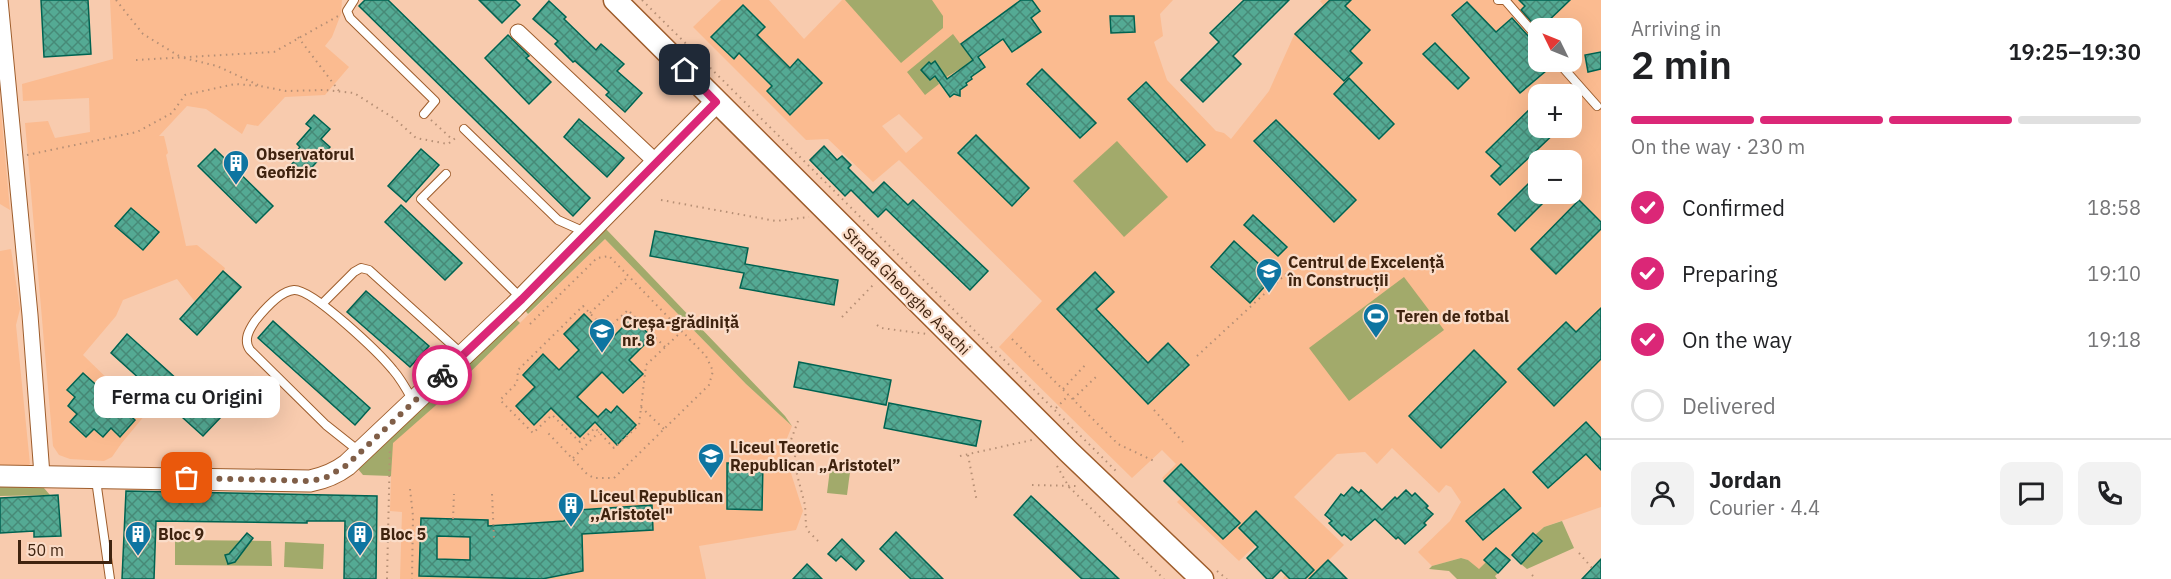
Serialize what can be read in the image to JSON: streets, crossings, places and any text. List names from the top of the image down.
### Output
{
  "streets": {
    "main road": ["Strada Gheorghe Asachi"]
  },
  "places": {
    "building": [
      "Observatorul Geofizic",
      "Liceul Republican ,,Aristotel\"",
      "Bloc 9",
      "Bloc 5"
    ],
    "school or university": ["Centrul de Excelență în Construcții", "Creșa-grădiniță nr. 8", "Liceul Teoretic Republican „Aristotel”"],
    "sports": ["Teren de fotbal"],
    "other": ["Ferma cu Origini"]
  },
  "scale_bar": "50 m",
  "north": "top left",
  "page": {
    "heading": ["2 min", "Arriving in", "19:25–19:30"],
    "panel": ["Jordan", "Courier · 4.4"],
    "map_buttons": ["+", "−"],
    "bar": "On the way · 230 m",
    "list": [
      ["Confirmed", "18:58"],
      ["Preparing", "19:10"],
      ["On the way", "19:18"],
      "Delivered"
    ],
    "bubble": "Ferma cu Origini",
    "scale": "50 m"
  }
}
